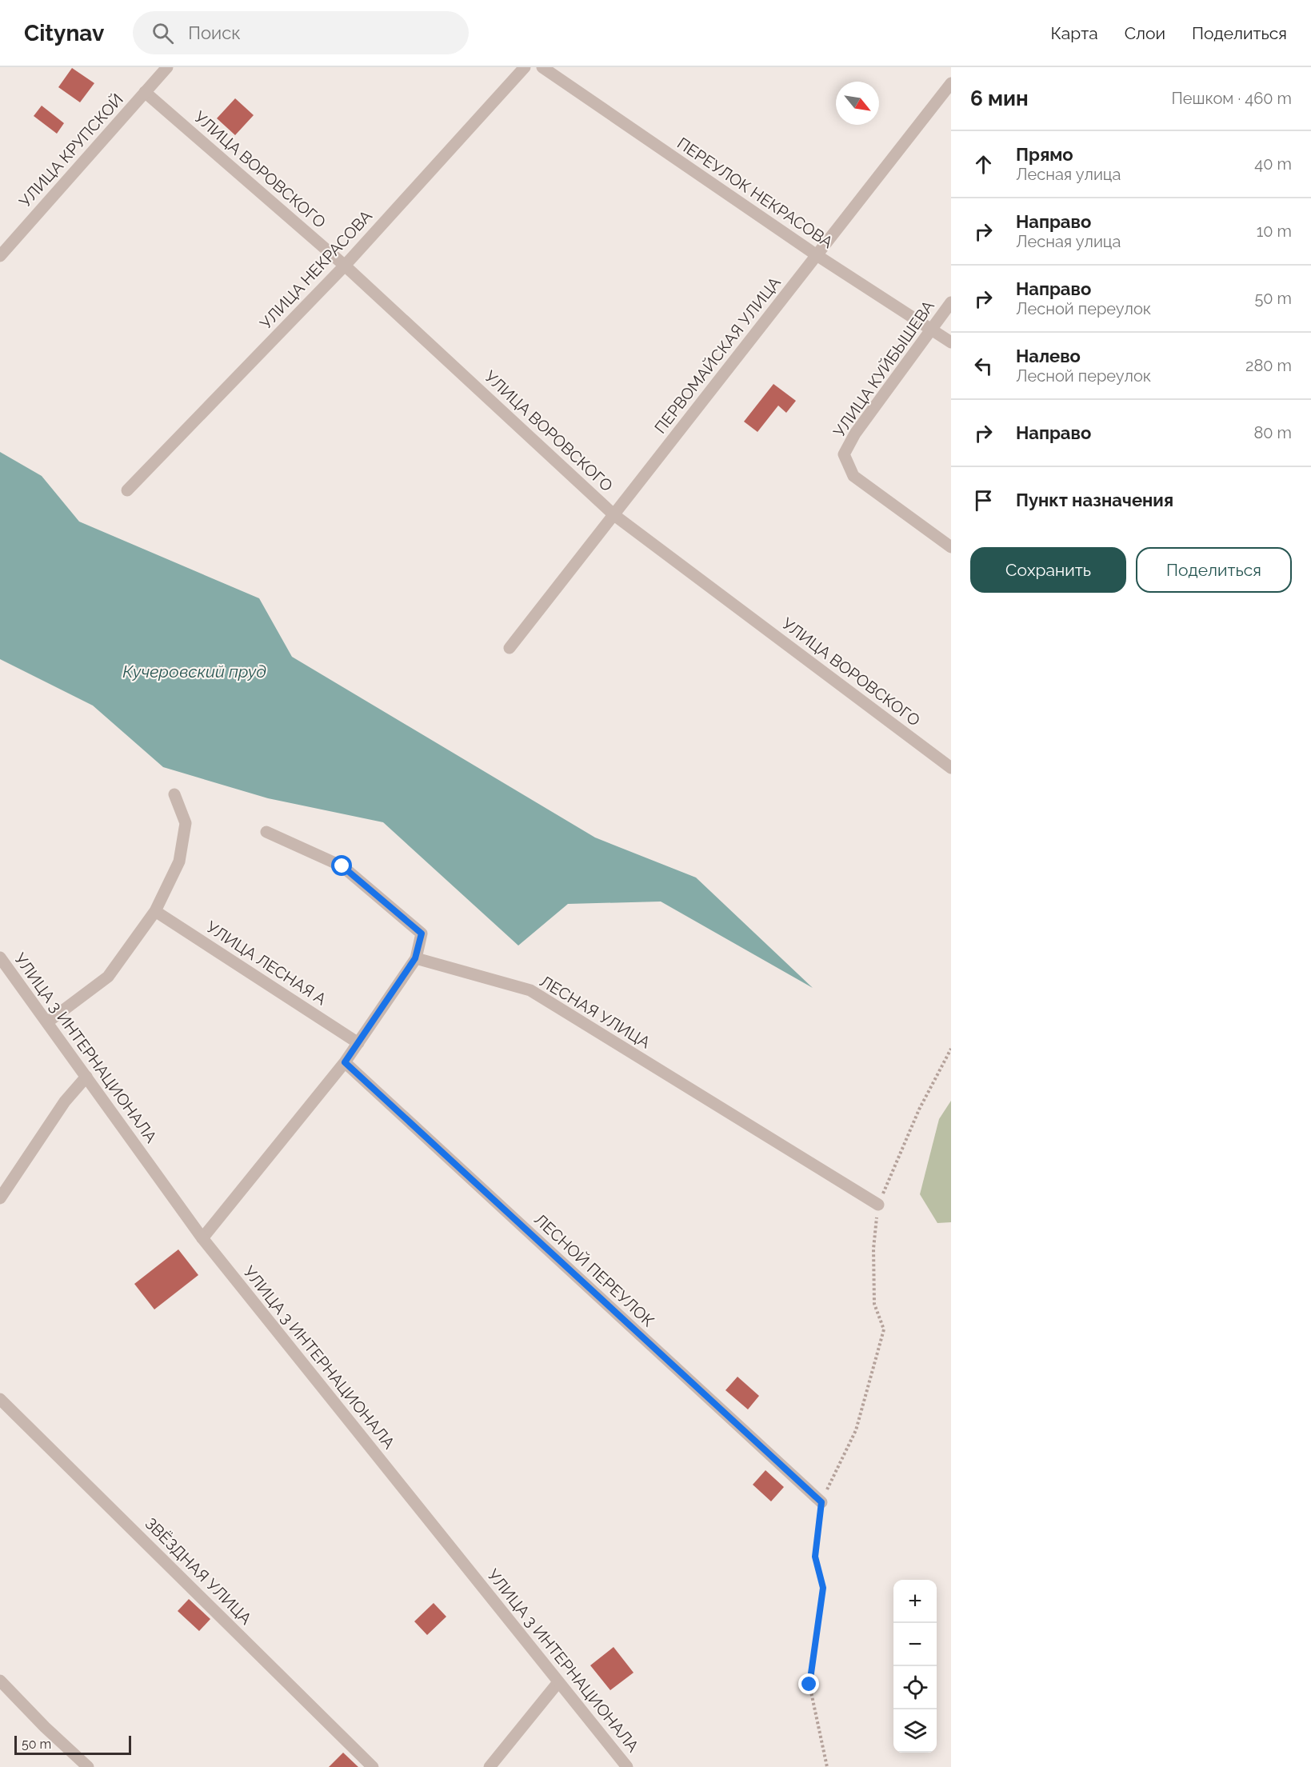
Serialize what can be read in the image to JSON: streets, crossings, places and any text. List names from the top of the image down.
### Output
{
  "streets": {
    "street": [
      "УЛИЦА КРУПСКОЙ",
      "УЛИЦА ВОРОВСКОГО",
      "ПЕРЕУЛОК НЕКРАСОВА",
      "УЛИЦА НЕКРАСОВА",
      "ПЕРВОМАЙСКАЯ УЛИЦА",
      "УЛИЦА КУЙБЫШЕВА",
      "УЛИЦА ЛЕСНАЯ А",
      "ЛЕСНАЯ УЛИЦА",
      "УЛИЦА 3 ИНТЕРНАЦИОНАЛА",
      "ЛЕСНОЙ ПЕРЕУЛОК",
      "ЗВЁЗДНАЯ УЛИЦА"
    ]
  },
  "crossings": [
    ["УЛИЦА КРУПСКОЙ", "УЛИЦА ВОРОВСКОГО"],
    ["УЛИЦА ВОРОВСКОГО", "УЛИЦА НЕКРАСОВА"],
    ["УЛИЦА ВОРОВСКОГО", "ПЕРВОМАЙСКАЯ УЛИЦА"],
    ["ПЕРЕУЛОК НЕКРАСОВА", "ПЕРВОМАЙСКАЯ УЛИЦА"],
    ["ПЕРЕУЛОК НЕКРАСОВА", "УЛИЦА КУЙБЫШЕВА"]
  ],
  "water": ["Кучеровский пруд"],
  "scale_bar": "50 m",
  "north": "bottom right",
  "page": {
    "header": "Citynav",
    "search": "Поиск",
    "nav": ["Карта", "Слои", "Поделиться"],
    "heading": ["6 мин", "Пешком · 460 m"],
    "list": [
      ["Прямо", "Лесная улица", "40 m"],
      ["Направо", "Лесная улица", "10 m"],
      ["Направо", "Лесной переулок", "50 m"],
      ["Налево", "Лесной переулок", "280 m"],
      ["Направо", "80 m"],
      "Пункт назначения"
    ],
    "buttons": ["Сохранить", "Поделиться"],
    "map_buttons": ["+", "−"],
    "scale": "50 m"
  }
}
